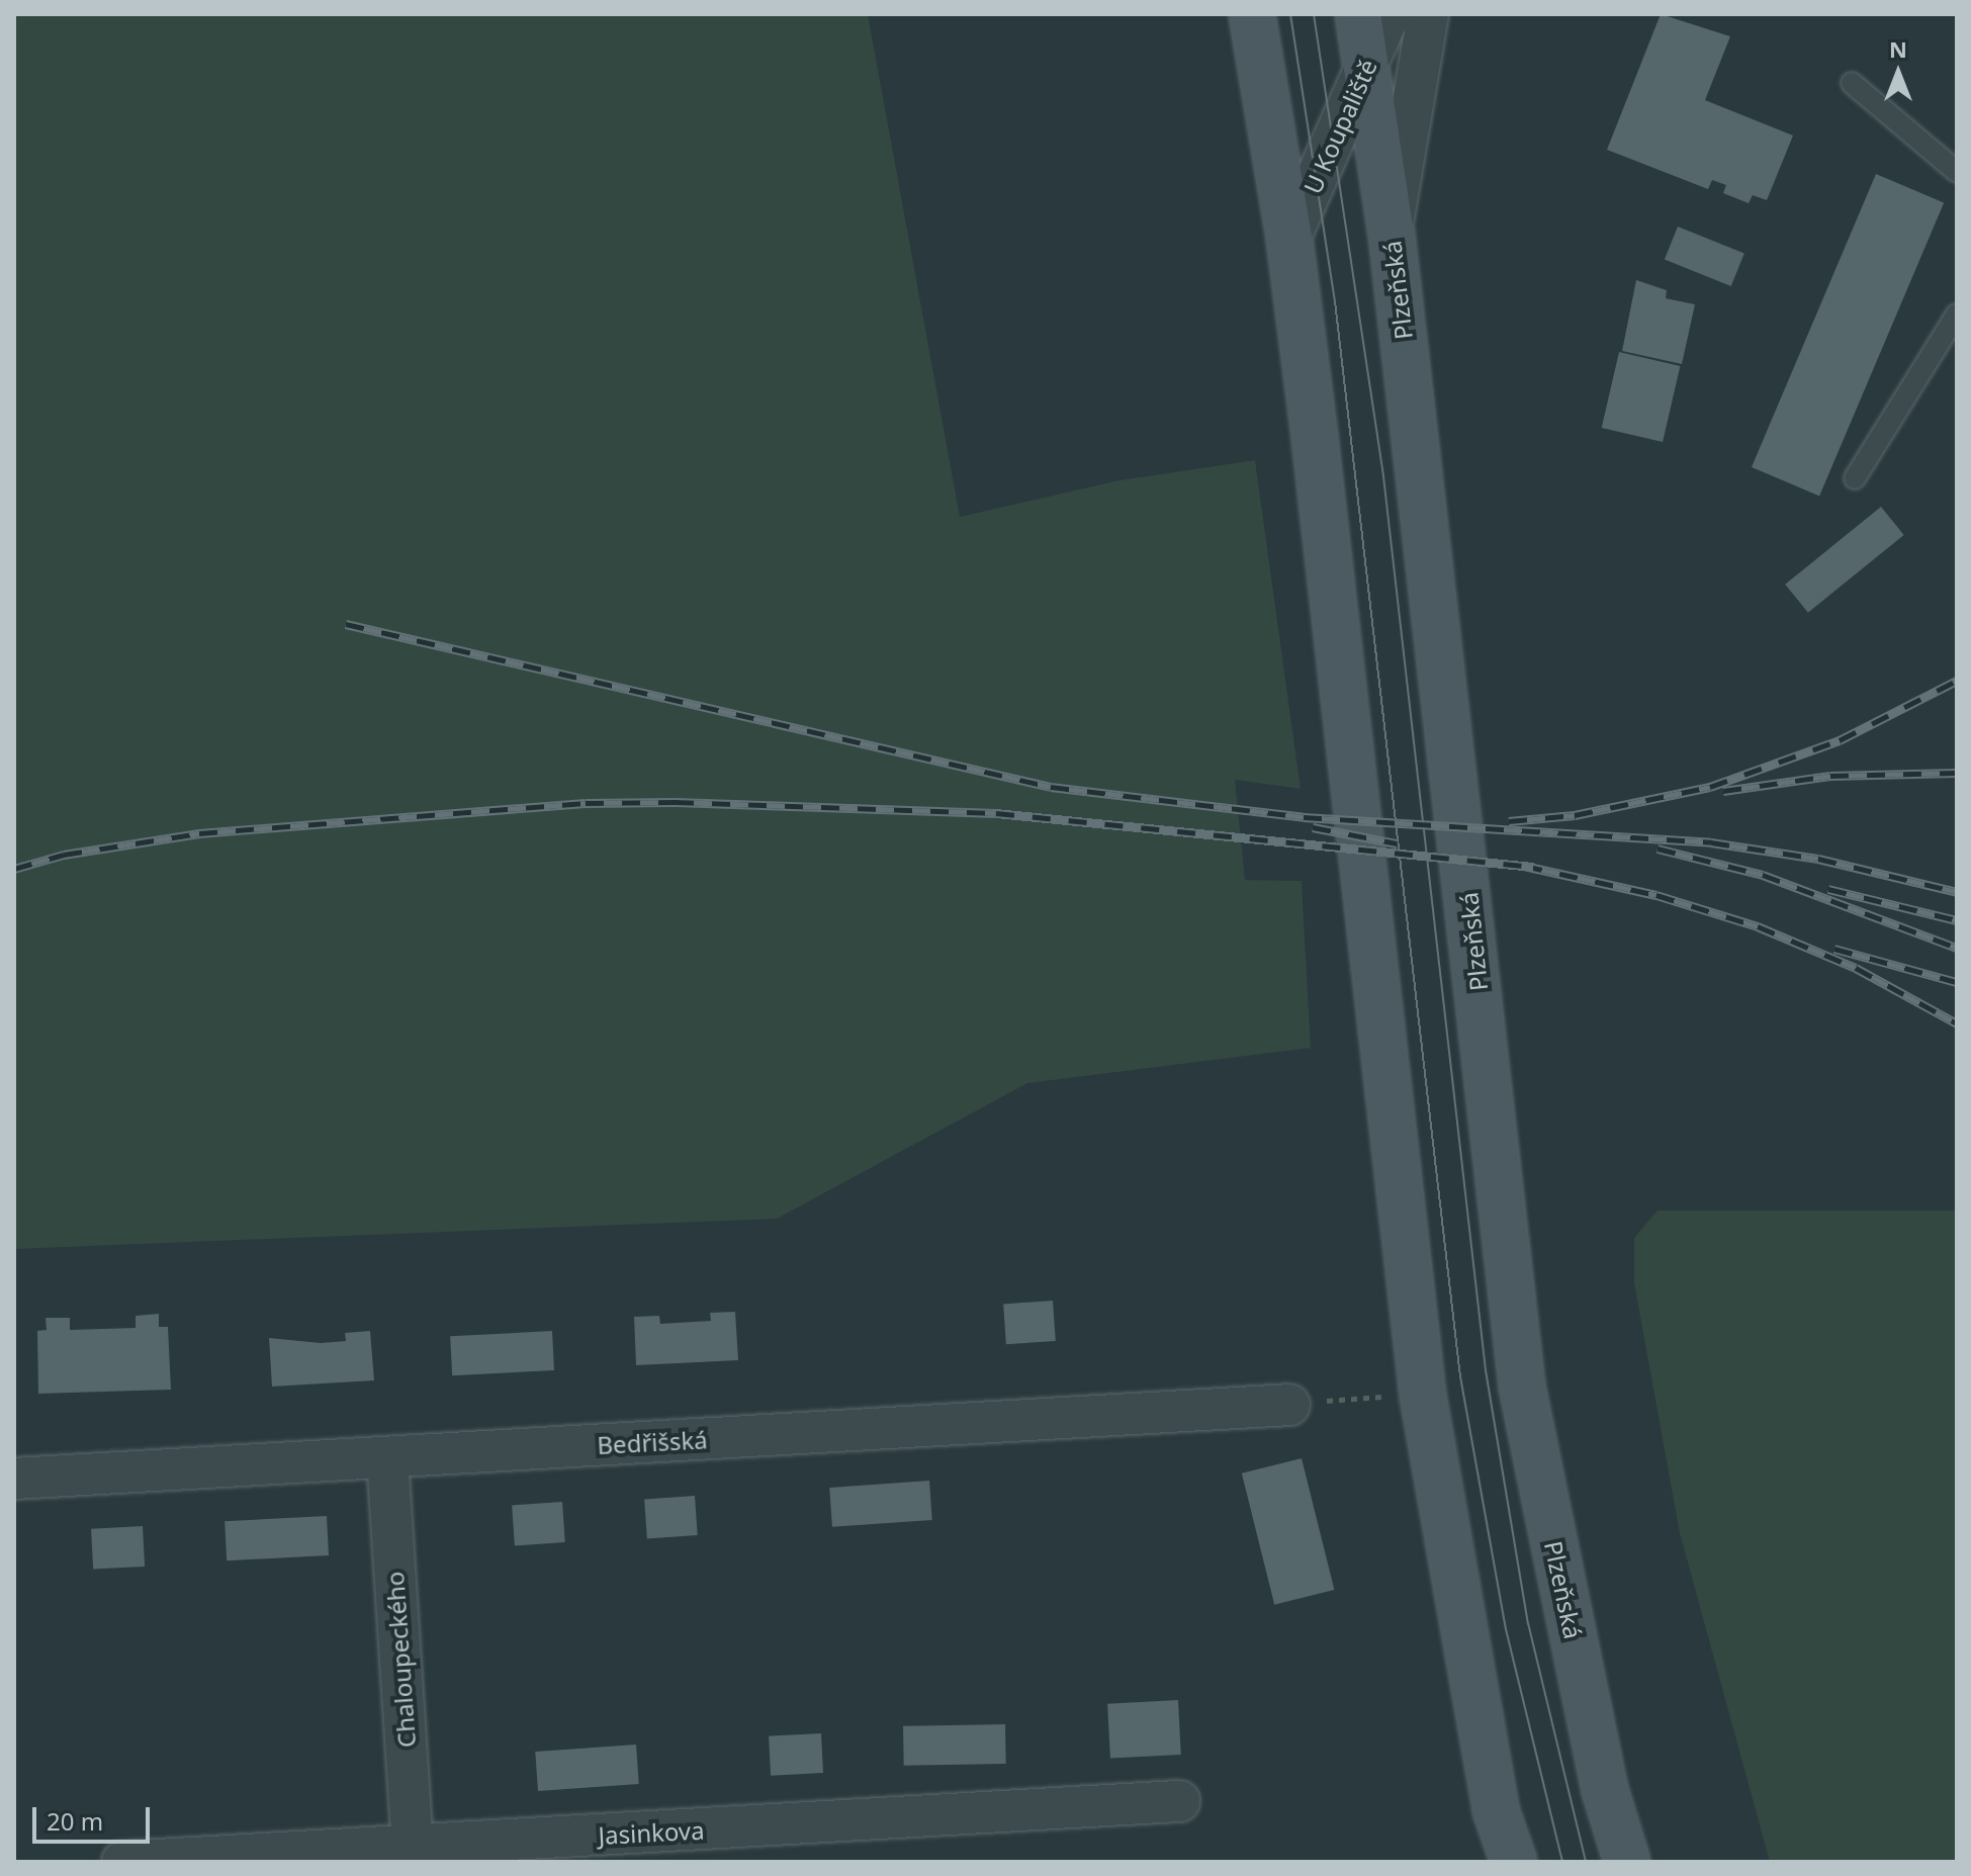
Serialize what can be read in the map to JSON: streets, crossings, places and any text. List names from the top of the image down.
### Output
{
  "streets": {
    "main road": ["Plzeňská"],
    "street": [
      "U Koupaliště",
      "Bedřišská",
      "Chaloupeckého",
      "Jasinkova"
    ]
  },
  "crossings": [
    ["U Koupaliště", "Plzeňská"],
    ["Bedřišská", "Chaloupeckého"],
    ["Chaloupeckého", "Jasinkova"]
  ],
  "scale_bar": "20 m",
  "north": "top"
}
